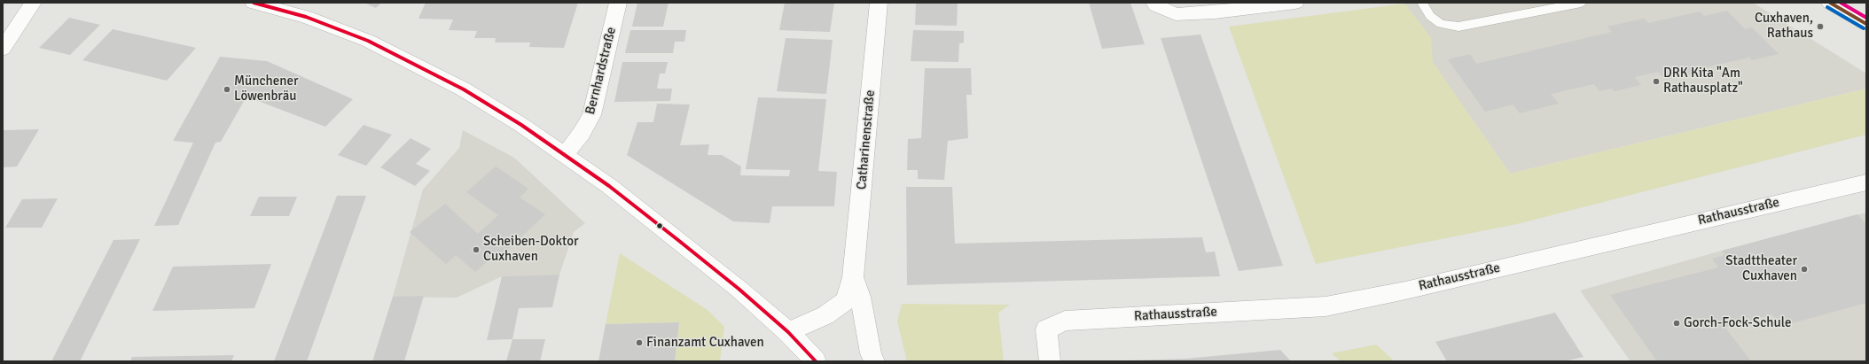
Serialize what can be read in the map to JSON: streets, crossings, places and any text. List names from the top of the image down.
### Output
{
  "streets": {
    "street": ["Bernhardstraße", "Catharinenstraße", "Rathausstraße"]
  },
  "places": [
    "Cuxhaven, Rathaus",
    "DRK Kita \"Am Rathausplatz\"",
    "Münchener Löwenbräu",
    "Scheiben-Doktor Cuxhaven",
    "Stadttheater Cuxhaven",
    "Gorch-Fock-Schule",
    "Finanzamt Cuxhaven"
  ]
}
